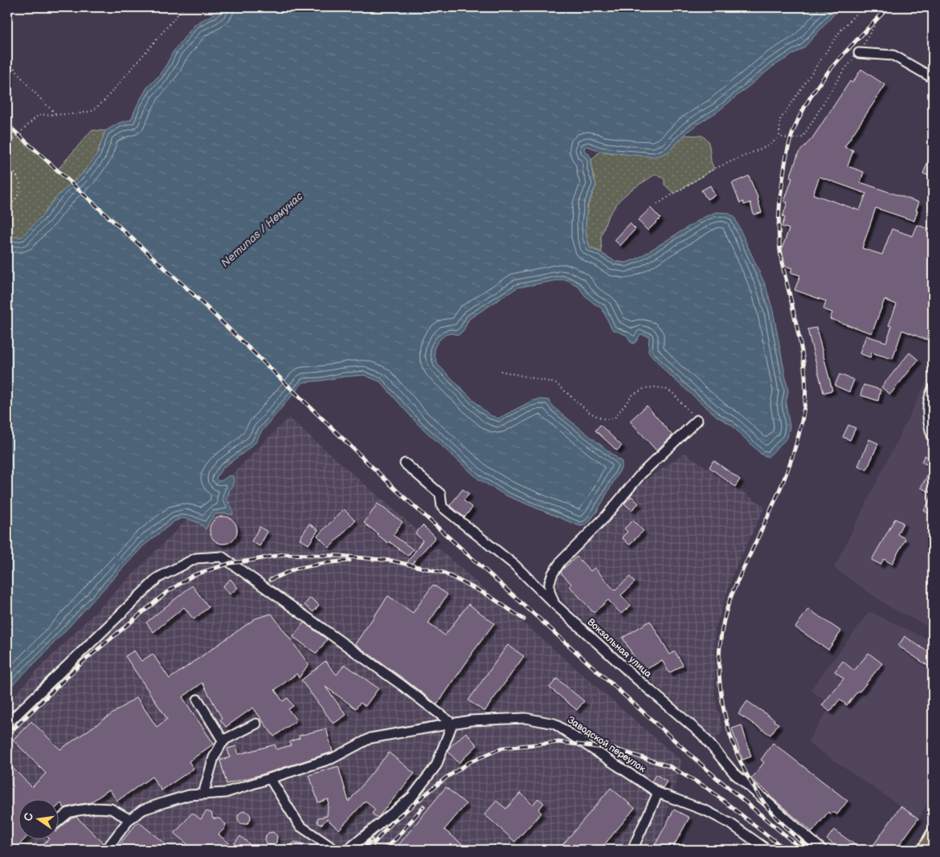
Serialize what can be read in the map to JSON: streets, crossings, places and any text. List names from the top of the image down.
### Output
{
  "streets": {
    "street": ["Вокзальная улица", "Заводской переулок"]
  },
  "water": ["Nemunas / Немунас"],
  "north": "left"
}
